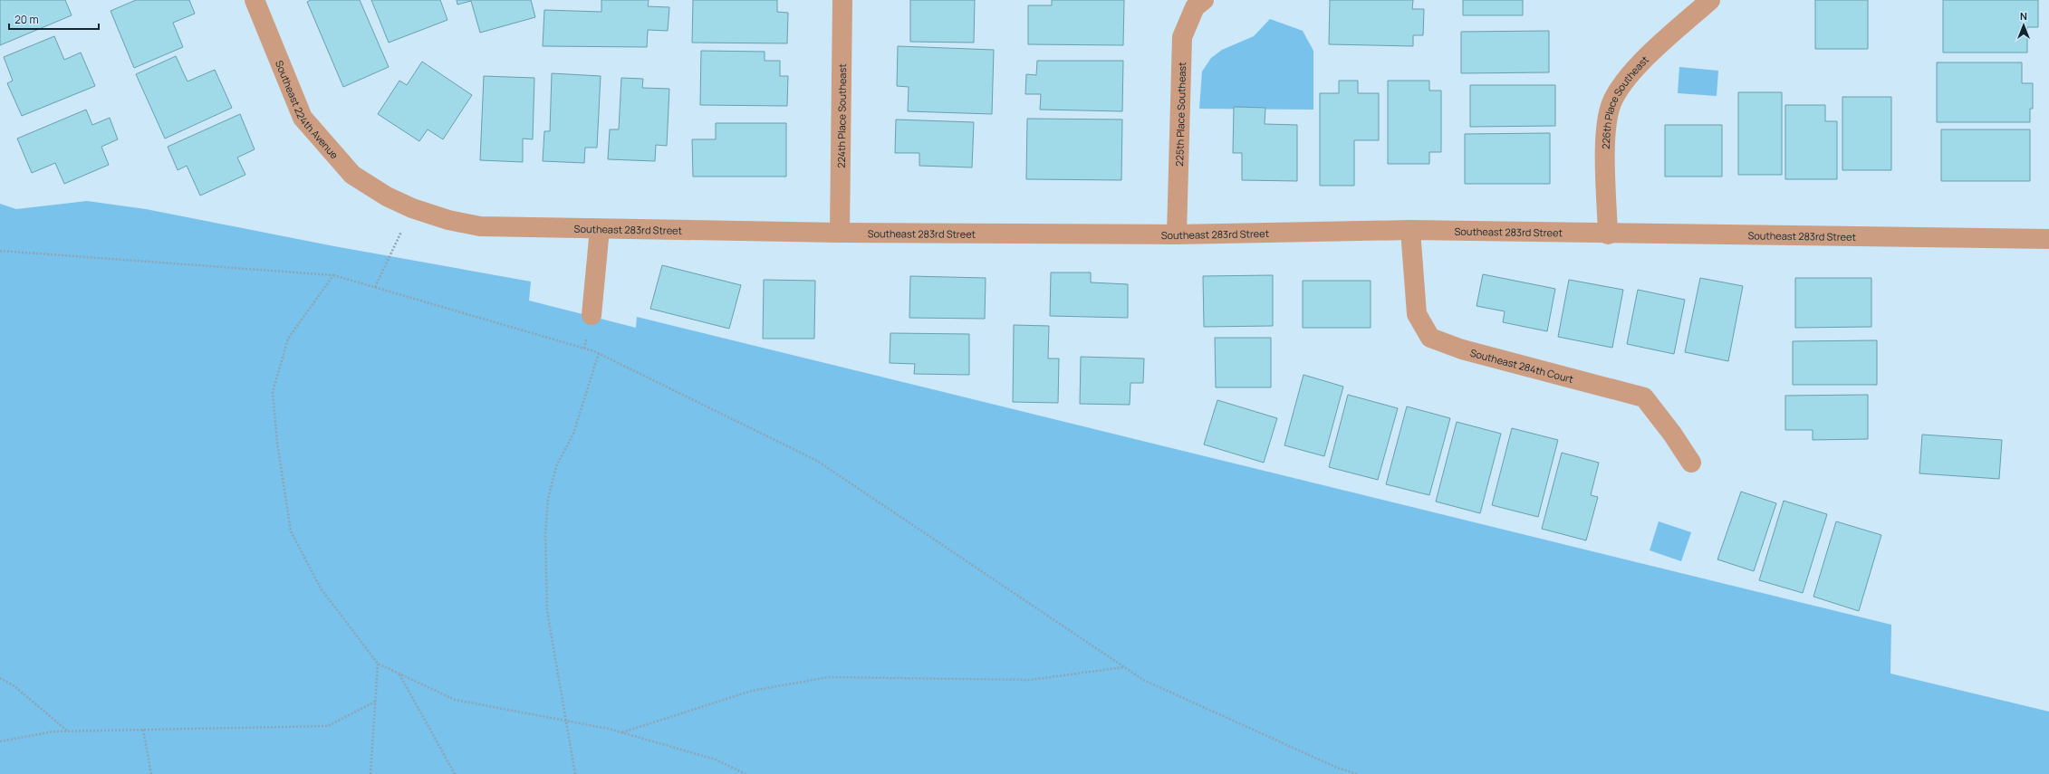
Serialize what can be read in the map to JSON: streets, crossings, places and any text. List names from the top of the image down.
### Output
{
  "streets": {
    "street": [
      "226th Place Southeast",
      "Southeast 224th Avenue",
      "225th Place Southeast",
      "224th Place Southeast",
      "Southeast 283rd Street",
      "Southeast 284th Court"
    ]
  },
  "crossings": [
    ["226th Place Southeast", "Southeast 283rd Street"],
    ["Southeast 224th Avenue", "Southeast 283rd Street"],
    ["225th Place Southeast", "Southeast 283rd Street"],
    ["224th Place Southeast", "Southeast 283rd Street"],
    ["Southeast 283rd Street", "Southeast 284th Court"]
  ],
  "scale_bar": "20 m",
  "north": "top"
}
